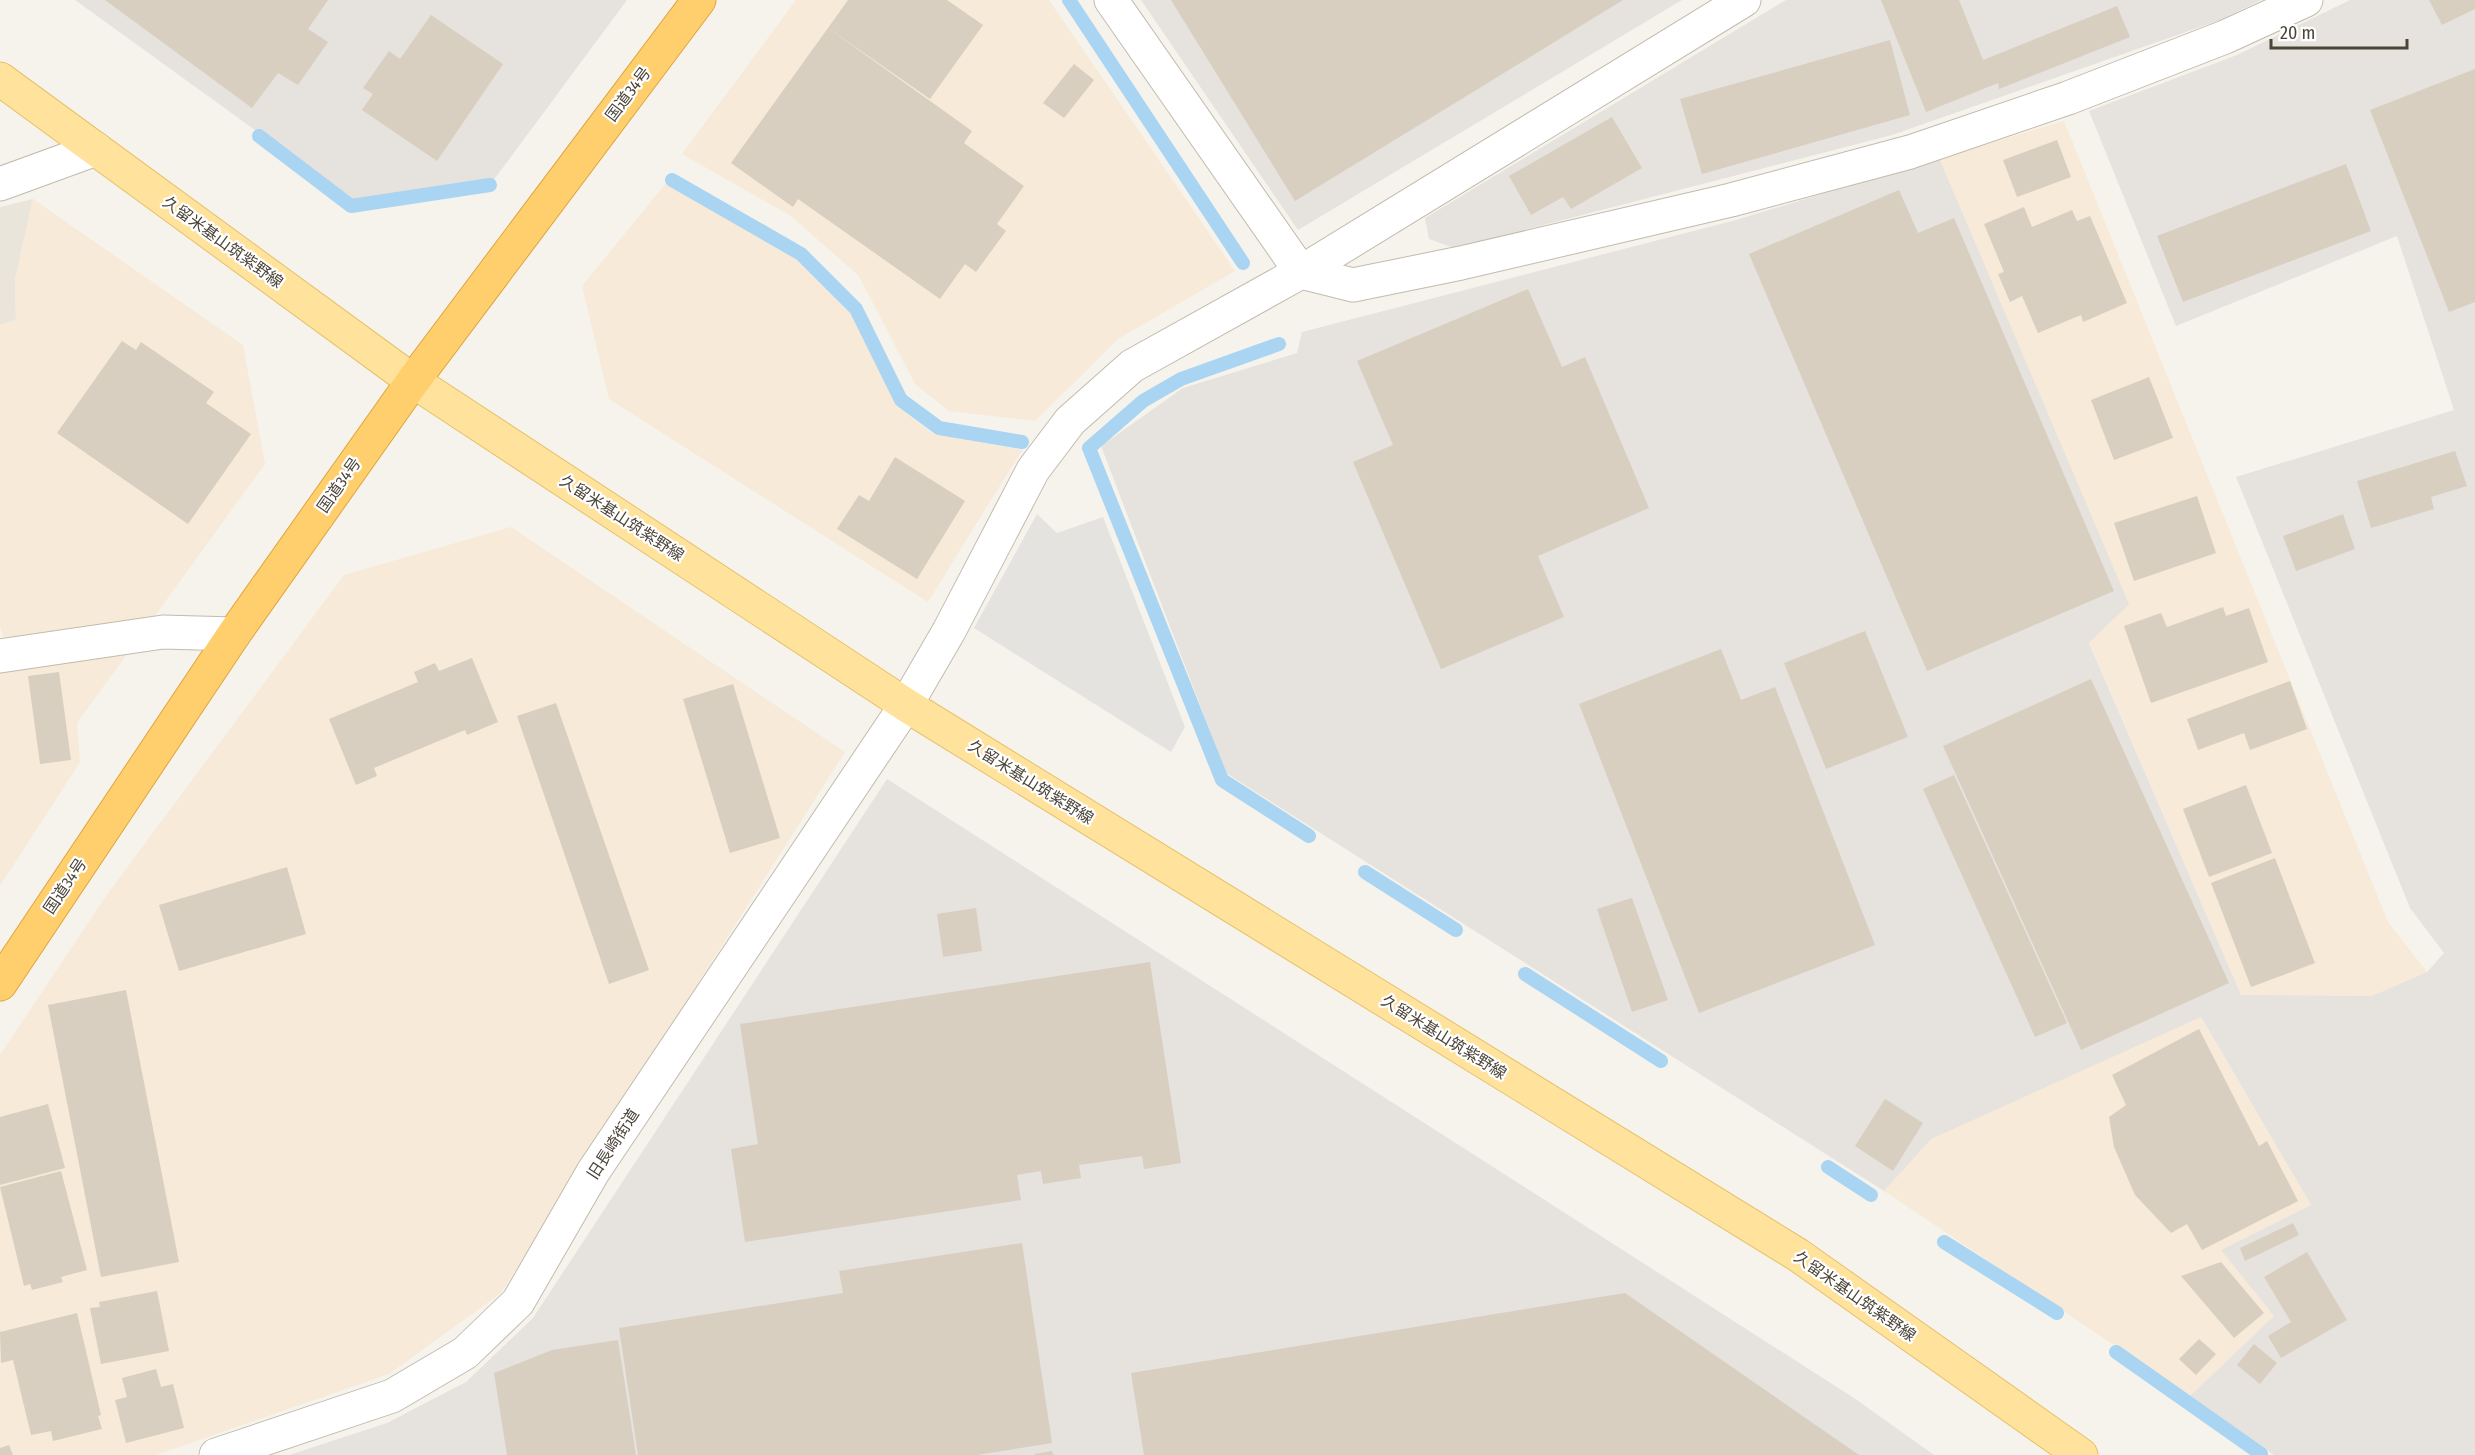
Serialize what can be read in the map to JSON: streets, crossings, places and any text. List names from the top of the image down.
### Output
{
  "streets": {
    "highway": ["国道34号"],
    "main road": ["久留米基山筑紫野線"],
    "street": ["旧長崎街道"]
  },
  "crossings": [
    ["国道34号", "久留米基山筑紫野線"],
    ["久留米基山筑紫野線", "旧長崎街道"]
  ],
  "scale_bar": "20 m"
}
